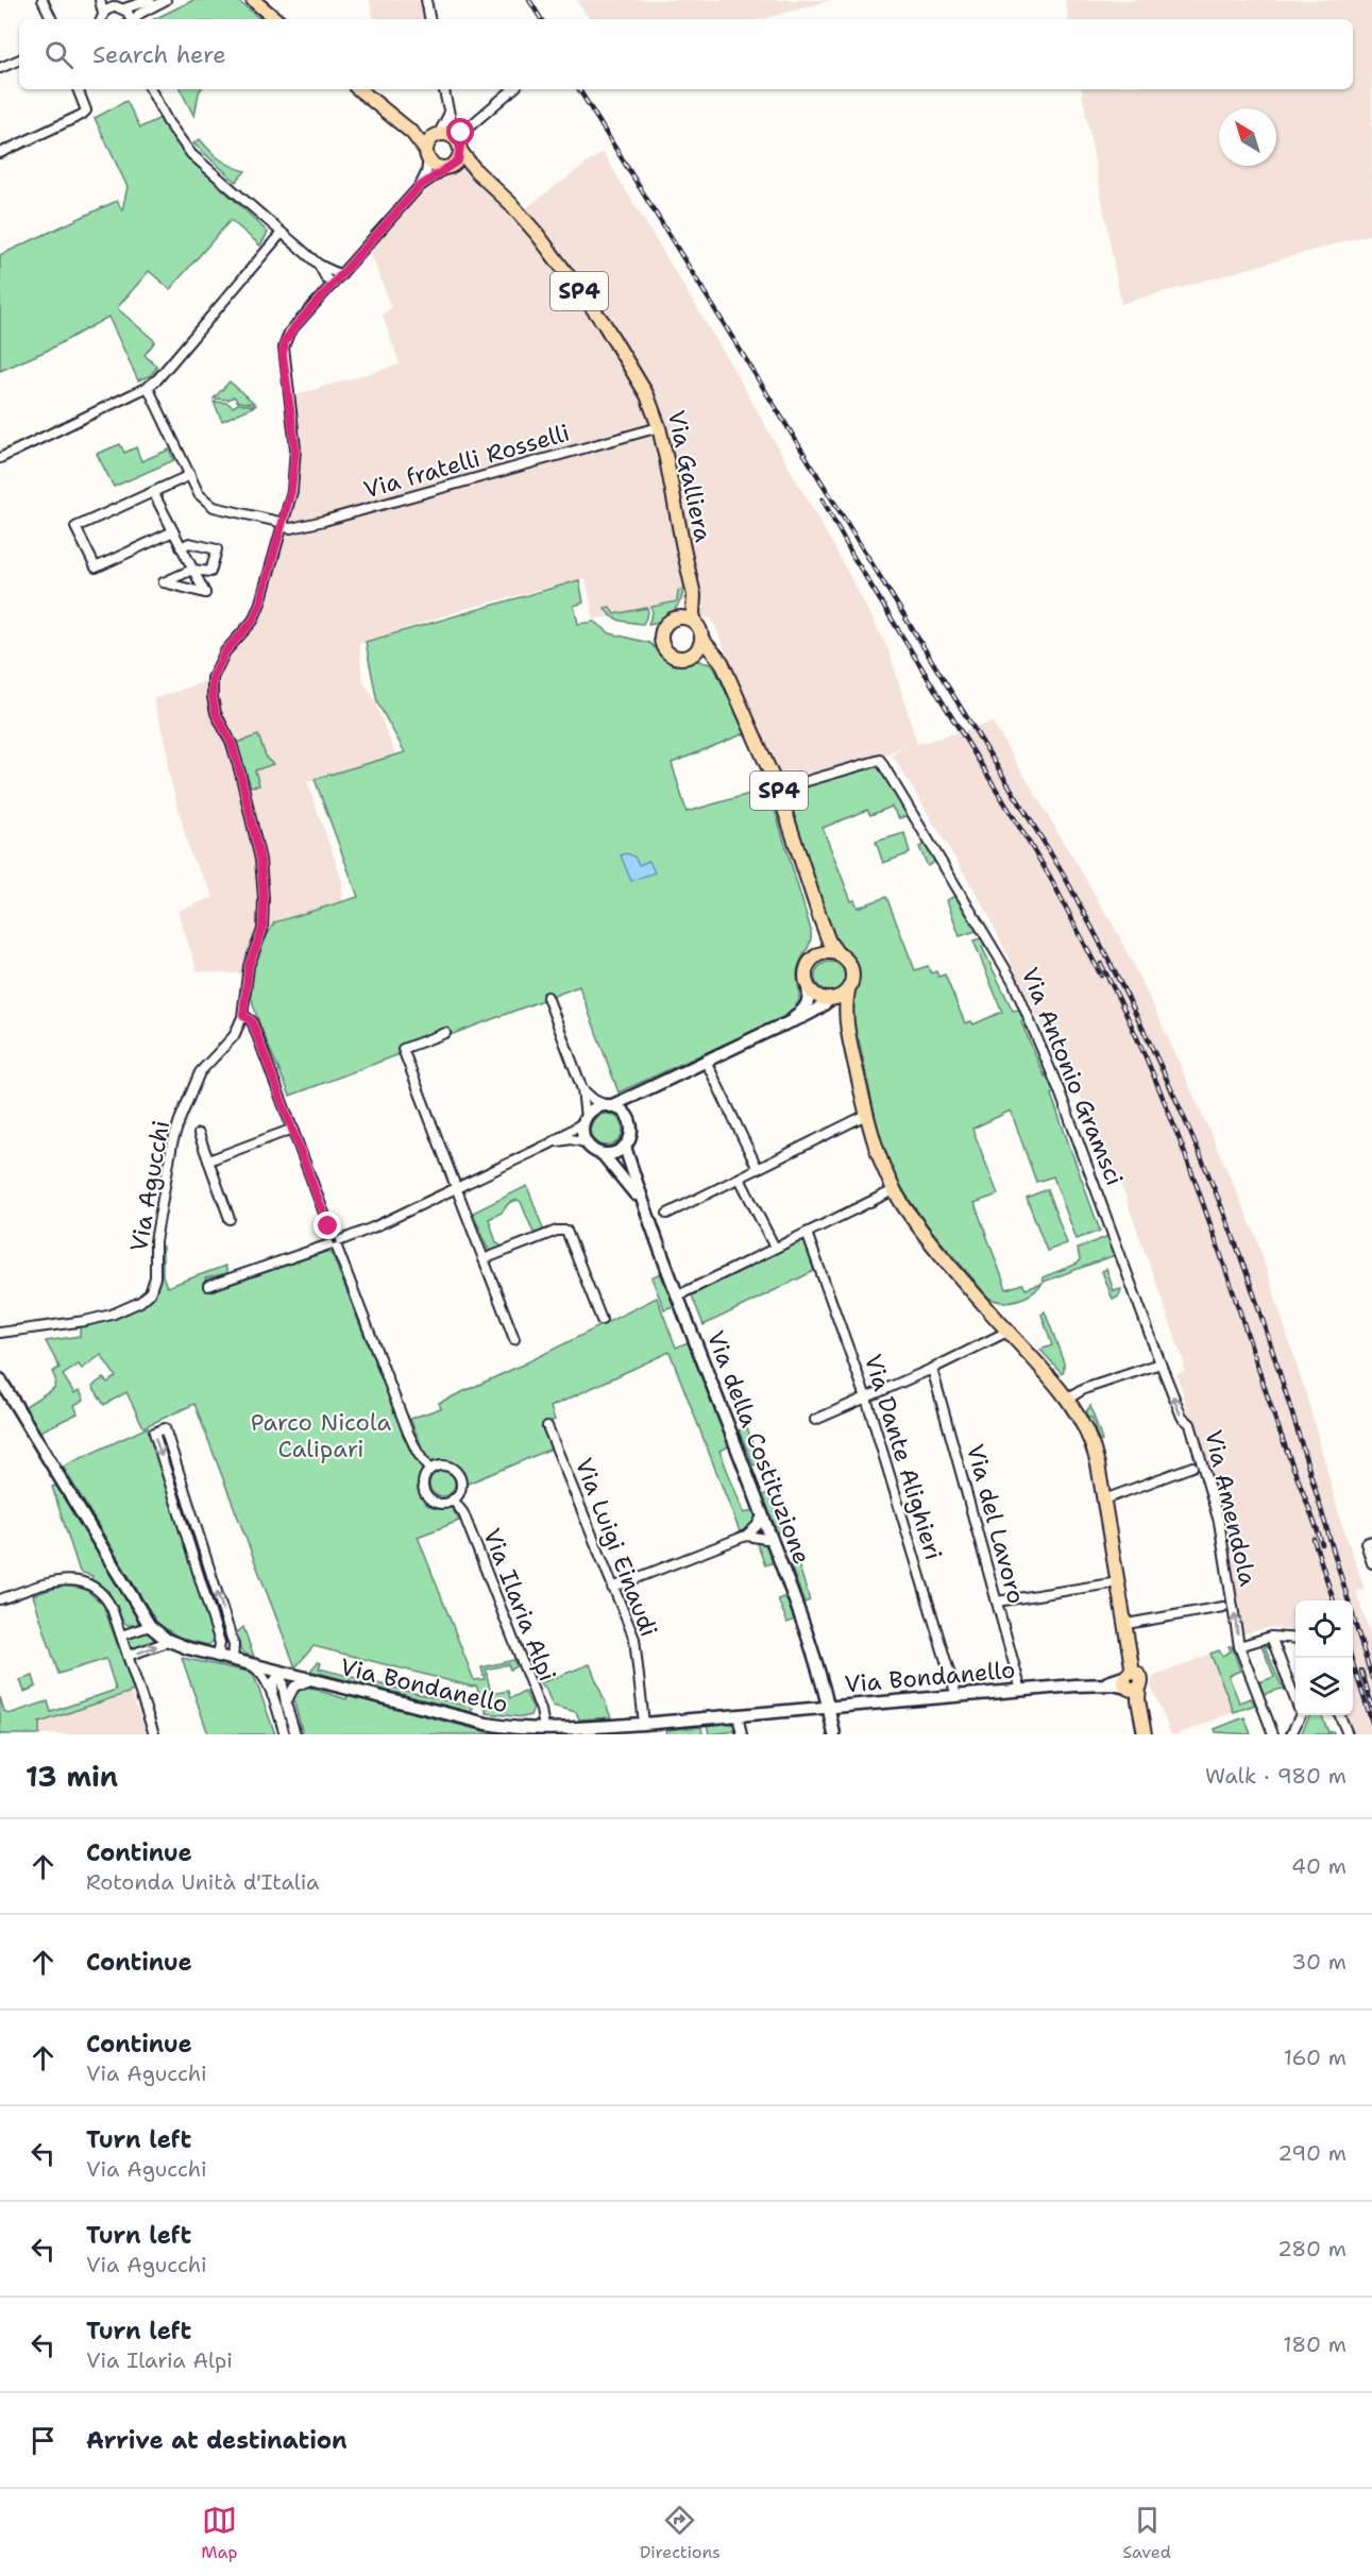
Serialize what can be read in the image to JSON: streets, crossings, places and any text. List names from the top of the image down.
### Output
{
  "streets": {
    "main road": ["SP4", "Via Galliera"],
    "street": [
      "Via fratelli Rosselli",
      "Via Antonio Gramsci",
      "Via Agucchi",
      "Via della Costituzione",
      "Via Dante Alighieri",
      "Via Amendola",
      "Via del Lavoro",
      "Via Luigi Einaudi",
      "Via Ilaria Alpi",
      "Via Bondanello"
    ]
  },
  "crossings": [
    ["SP4", "Via Galliera"],
    ["SP4", "Via Antonio Gramsci"],
    ["Via fratelli Rosselli", "Via Galliera"],
    ["Via fratelli Rosselli", "Via Agucchi"],
    ["Via Antonio Gramsci", "Via Amendola"],
    ["Via della Costituzione", "Via Bondanello"],
    ["Via Dante Alighieri", "Via Bondanello"],
    ["Via del Lavoro", "Via Bondanello"],
    ["Via Luigi Einaudi", "Via Bondanello"],
    ["Via Ilaria Alpi", "Via Bondanello"]
  ],
  "one_way": ["Via Amendola"],
  "parks": ["Parco Nicola Calipari"],
  "north": "top left",
  "page": {
    "search": "Search here",
    "heading": ["13 min", "Walk · 980 m"],
    "list": [
      ["Continue", "Rotonda Unità d'Italia", "40 m"],
      ["Continue", "30 m"],
      ["Continue", "Via Agucchi", "160 m"],
      ["Turn left", "Via Agucchi", "290 m"],
      ["Turn left", "Via Agucchi", "280 m"],
      ["Turn left", "Via Ilaria Alpi", "180 m"],
      "Arrive at destination"
    ],
    "nav": ["Map", "Directions", "Saved"]
  }
}
